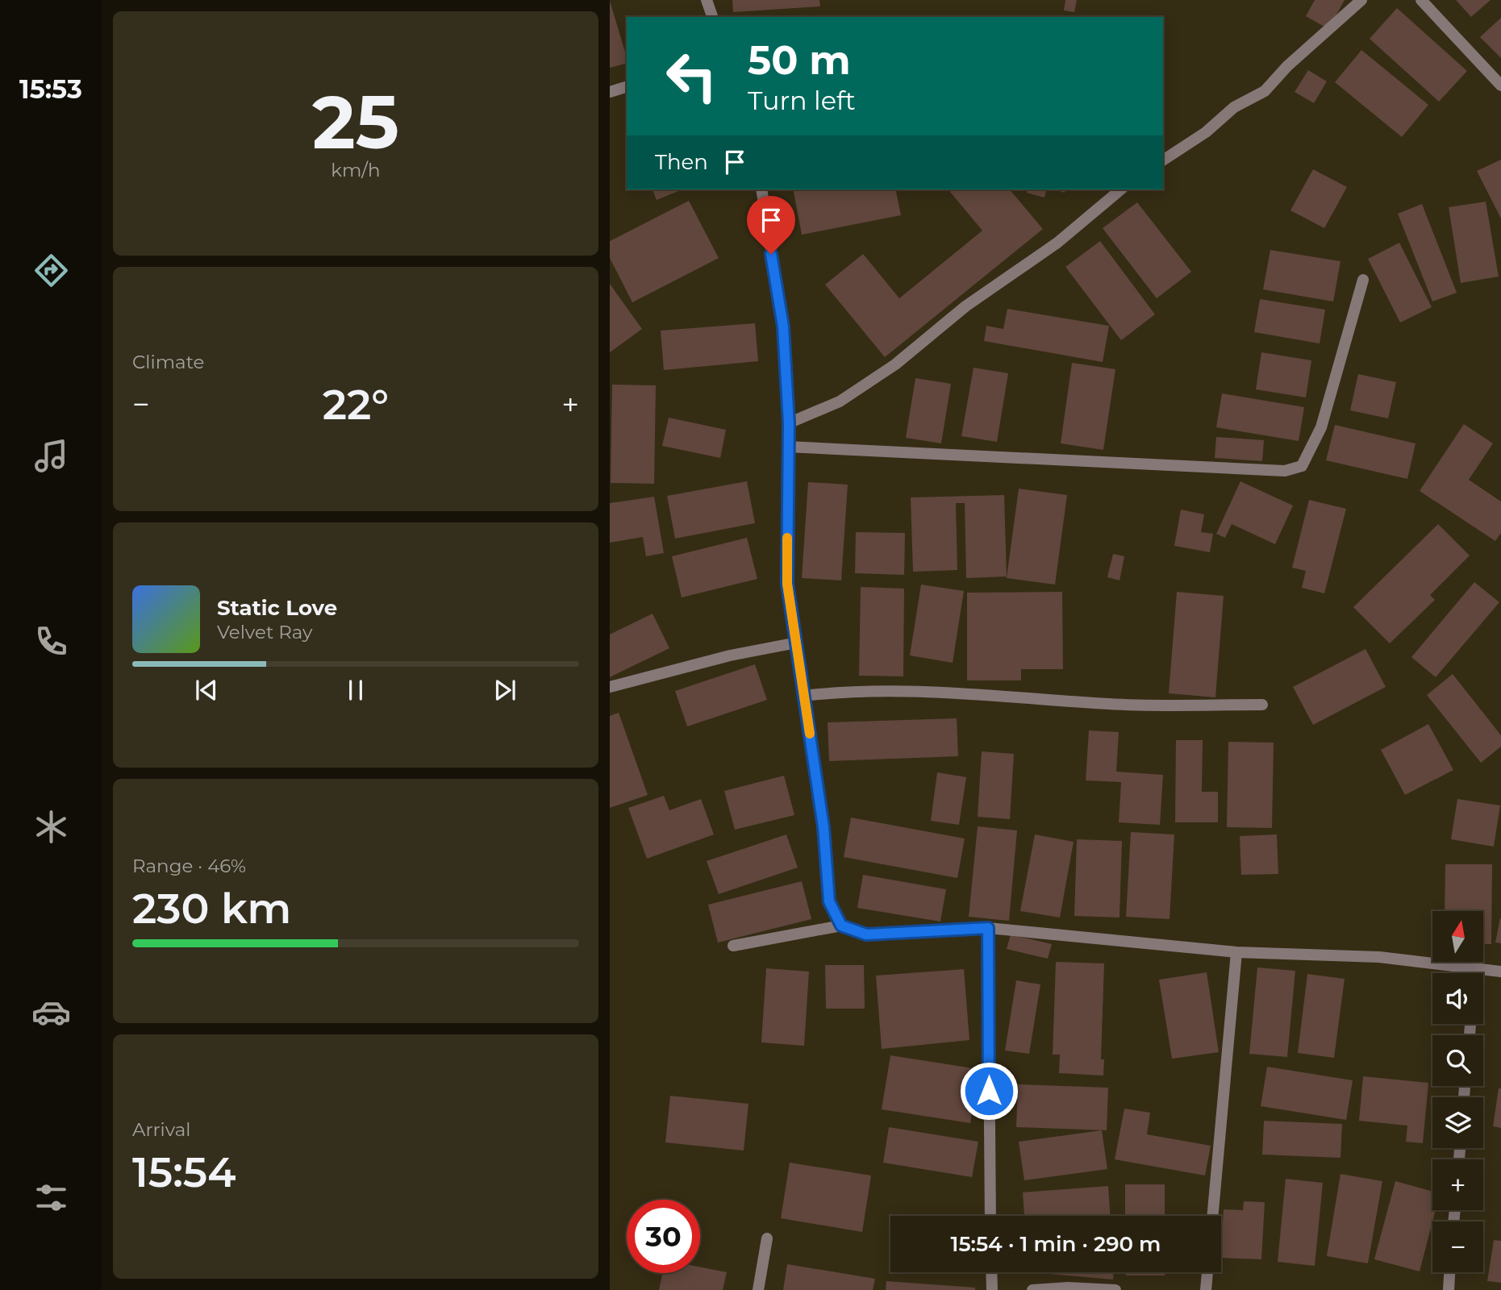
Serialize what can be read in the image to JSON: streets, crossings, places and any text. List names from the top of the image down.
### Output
{
  "north": "top",
  "page": {
    "tabs": "15:53",
    "tile": [
      ["25", "km/h"],
      "Climate",
      ["Range · 46%", "230 km"],
      ["Arrival", "15:54"]
    ],
    "turn": ["50 m", "Turn left"],
    "then": "Then",
    "heat": ["−", "22°", "+"],
    "song": ["Static Love", "Velvet Ray"],
    "map_buttons": ["+", "−"],
    "limit": "30",
    "trip": "15:54 · 1 min · 290 m"
  }
}
